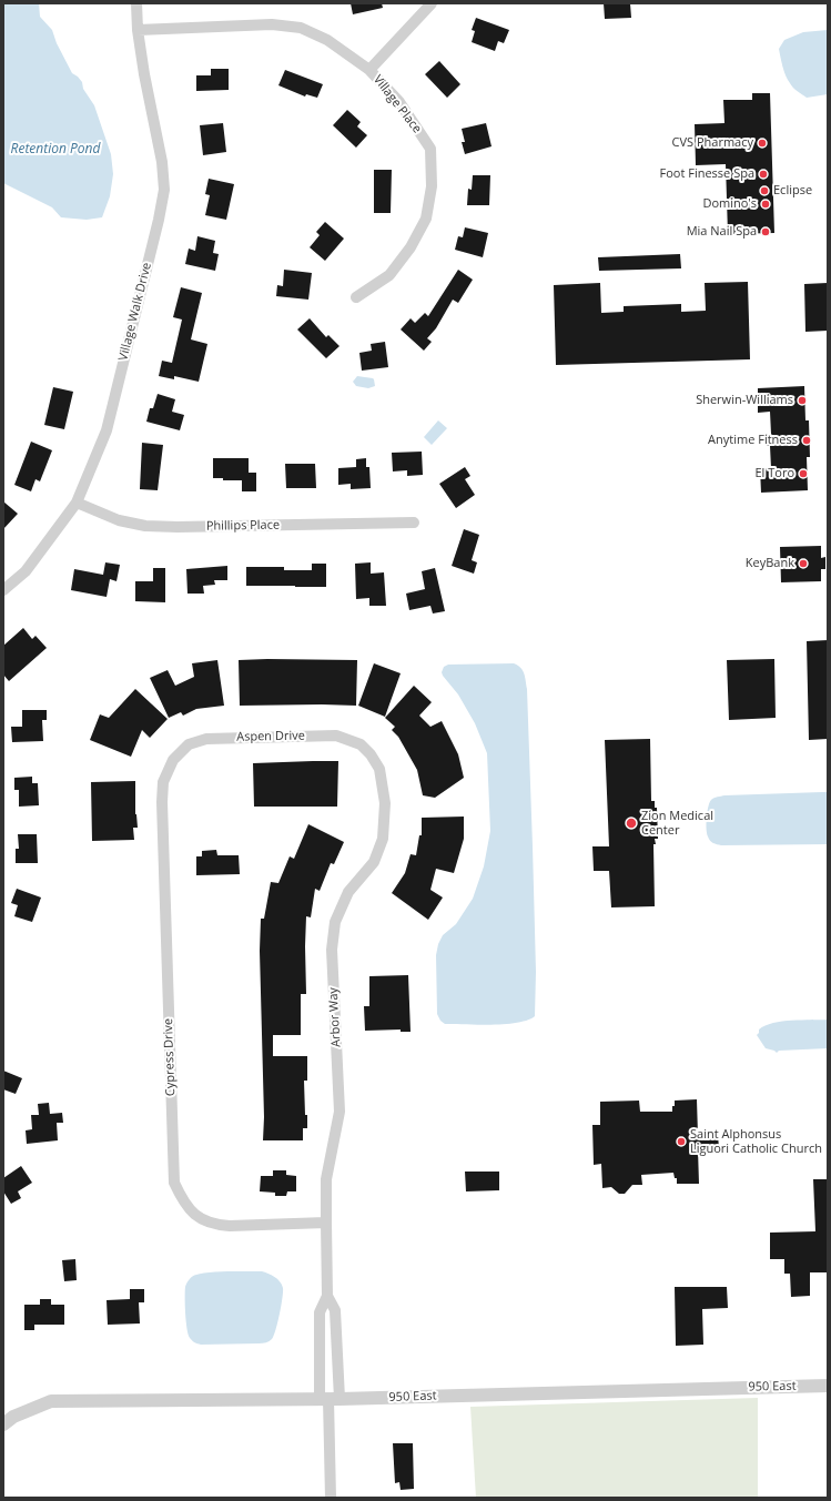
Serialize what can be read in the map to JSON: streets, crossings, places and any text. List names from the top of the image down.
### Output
{
  "streets": {
    "street": [
      "Village Place",
      "Village Walk Drive",
      "Phillips Place",
      "Aspen Drive",
      "Arbor Way",
      "Cypress Drive",
      "950 East"
    ]
  },
  "crossings": [
    ["Village Place", "Village Walk Drive"],
    ["Village Walk Drive", "Phillips Place"],
    ["Aspen Drive", "Arbor Way"],
    ["Aspen Drive", "Cypress Drive"],
    ["Arbor Way", "Cypress Drive"],
    ["Arbor Way", "950 East"]
  ],
  "water": ["Retention Pond"],
  "places": [
    "CVS Pharmacy",
    "Foot Finesse Spa",
    "Eclipse",
    "Domino's",
    "Mia Nail Spa",
    "Sherwin-Williams",
    "Anytime Fitness",
    "El Toro",
    "KeyBank",
    "Zion Medical Center",
    "Saint Alphonsus Liguori Catholic Church"
  ]
}
